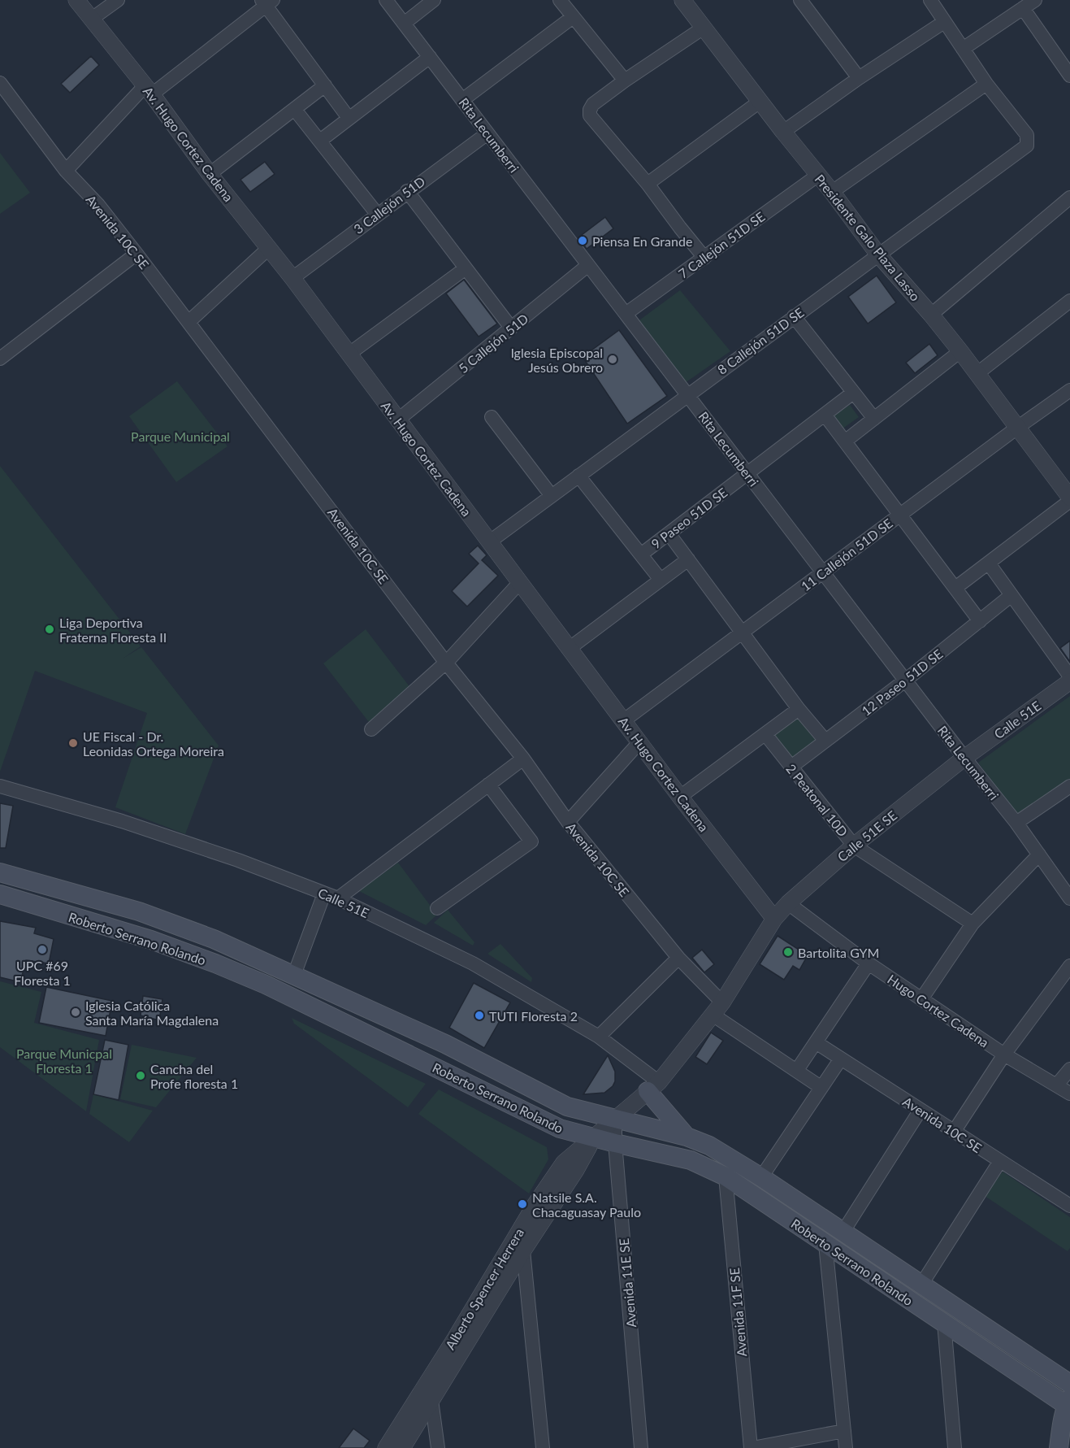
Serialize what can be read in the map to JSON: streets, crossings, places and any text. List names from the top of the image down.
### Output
{
  "streets": {
    "main road": ["Roberto Serrano Rolando"],
    "street": [
      "Rita Lecumberri",
      "Av. Hugo Cortez Cadena",
      "3 Callejón 51D",
      "Avenida 10C SE",
      "Presidente Galo Plaza Lasso",
      "7 Callejón 51D SE",
      "8 Callejón 51D SE",
      "5 Callejón 51D",
      "9 Paseo 51D SE",
      "11 Callejón 51D SE",
      "12 Paseo 51D SE",
      "Calle 51E",
      "2 Peatonal 10D",
      "Calle 51E SE",
      "Hugo Cortez Cadena",
      "Avenida 11E SE",
      "Alberto Spencer Herrera",
      "Avenida 11F SE"
    ]
  },
  "crossings": [
    ["Rita Lecumberri", "3 Callejón 51D"],
    ["Rita Lecumberri", "7 Callejón 51D SE"],
    ["Rita Lecumberri", "8 Callejón 51D SE"],
    ["Rita Lecumberri", "5 Callejón 51D"],
    ["Rita Lecumberri", "9 Paseo 51D SE"],
    ["Rita Lecumberri", "11 Callejón 51D SE"],
    ["Rita Lecumberri", "12 Paseo 51D SE"],
    ["Rita Lecumberri", "Calle 51E"],
    ["Rita Lecumberri", "Calle 51E SE"],
    ["Av. Hugo Cortez Cadena", "3 Callejón 51D"],
    ["Av. Hugo Cortez Cadena", "8 Callejón 51D SE"],
    ["Av. Hugo Cortez Cadena", "5 Callejón 51D"],
    ["Av. Hugo Cortez Cadena", "11 Callejón 51D SE"],
    ["Av. Hugo Cortez Cadena", "Calle 51E SE"],
    ["Av. Hugo Cortez Cadena", "Alberto Spencer Herrera"],
    ["Avenida 10C SE", "Alberto Spencer Herrera"],
    ["Presidente Galo Plaza Lasso", "7 Callejón 51D SE"],
    ["Presidente Galo Plaza Lasso", "8 Callejón 51D SE"],
    ["Presidente Galo Plaza Lasso", "11 Callejón 51D SE"],
    ["12 Paseo 51D SE", "2 Peatonal 10D"],
    ["Calle 51E", "Calle 51E SE"],
    ["Calle 51E", "Alberto Spencer Herrera"],
    ["2 Peatonal 10D", "Calle 51E SE"],
    ["Calle 51E SE", "Hugo Cortez Cadena"],
    ["Calle 51E SE", "Alberto Spencer Herrera"],
    ["Roberto Serrano Rolando", "Avenida 11E SE"],
    ["Roberto Serrano Rolando", "Alberto Spencer Herrera"],
    ["Roberto Serrano Rolando", "Avenida 11F SE"],
    ["Avenida 11E SE", "Alberto Spencer Herrera"]
  ],
  "parks": ["Parque Municipal", "Parque Municpal Floresta 1"],
  "places": [
    "Piensa En Grande",
    "Iglesia Episcopal Jesús Obrero",
    "Liga Deportiva Fraterna Floresta II",
    "UE Fiscal - Dr. Leonidas Ortega Moreira",
    "UPC #69 Floresta 1",
    "Bartolita GYM",
    "Iglesia Católica Santa María Magdalena",
    "TUTI Floresta 2",
    "Cancha del Profe floresta 1",
    "Natsile S.A. Chacaguasay Paulo"
  ]
}
